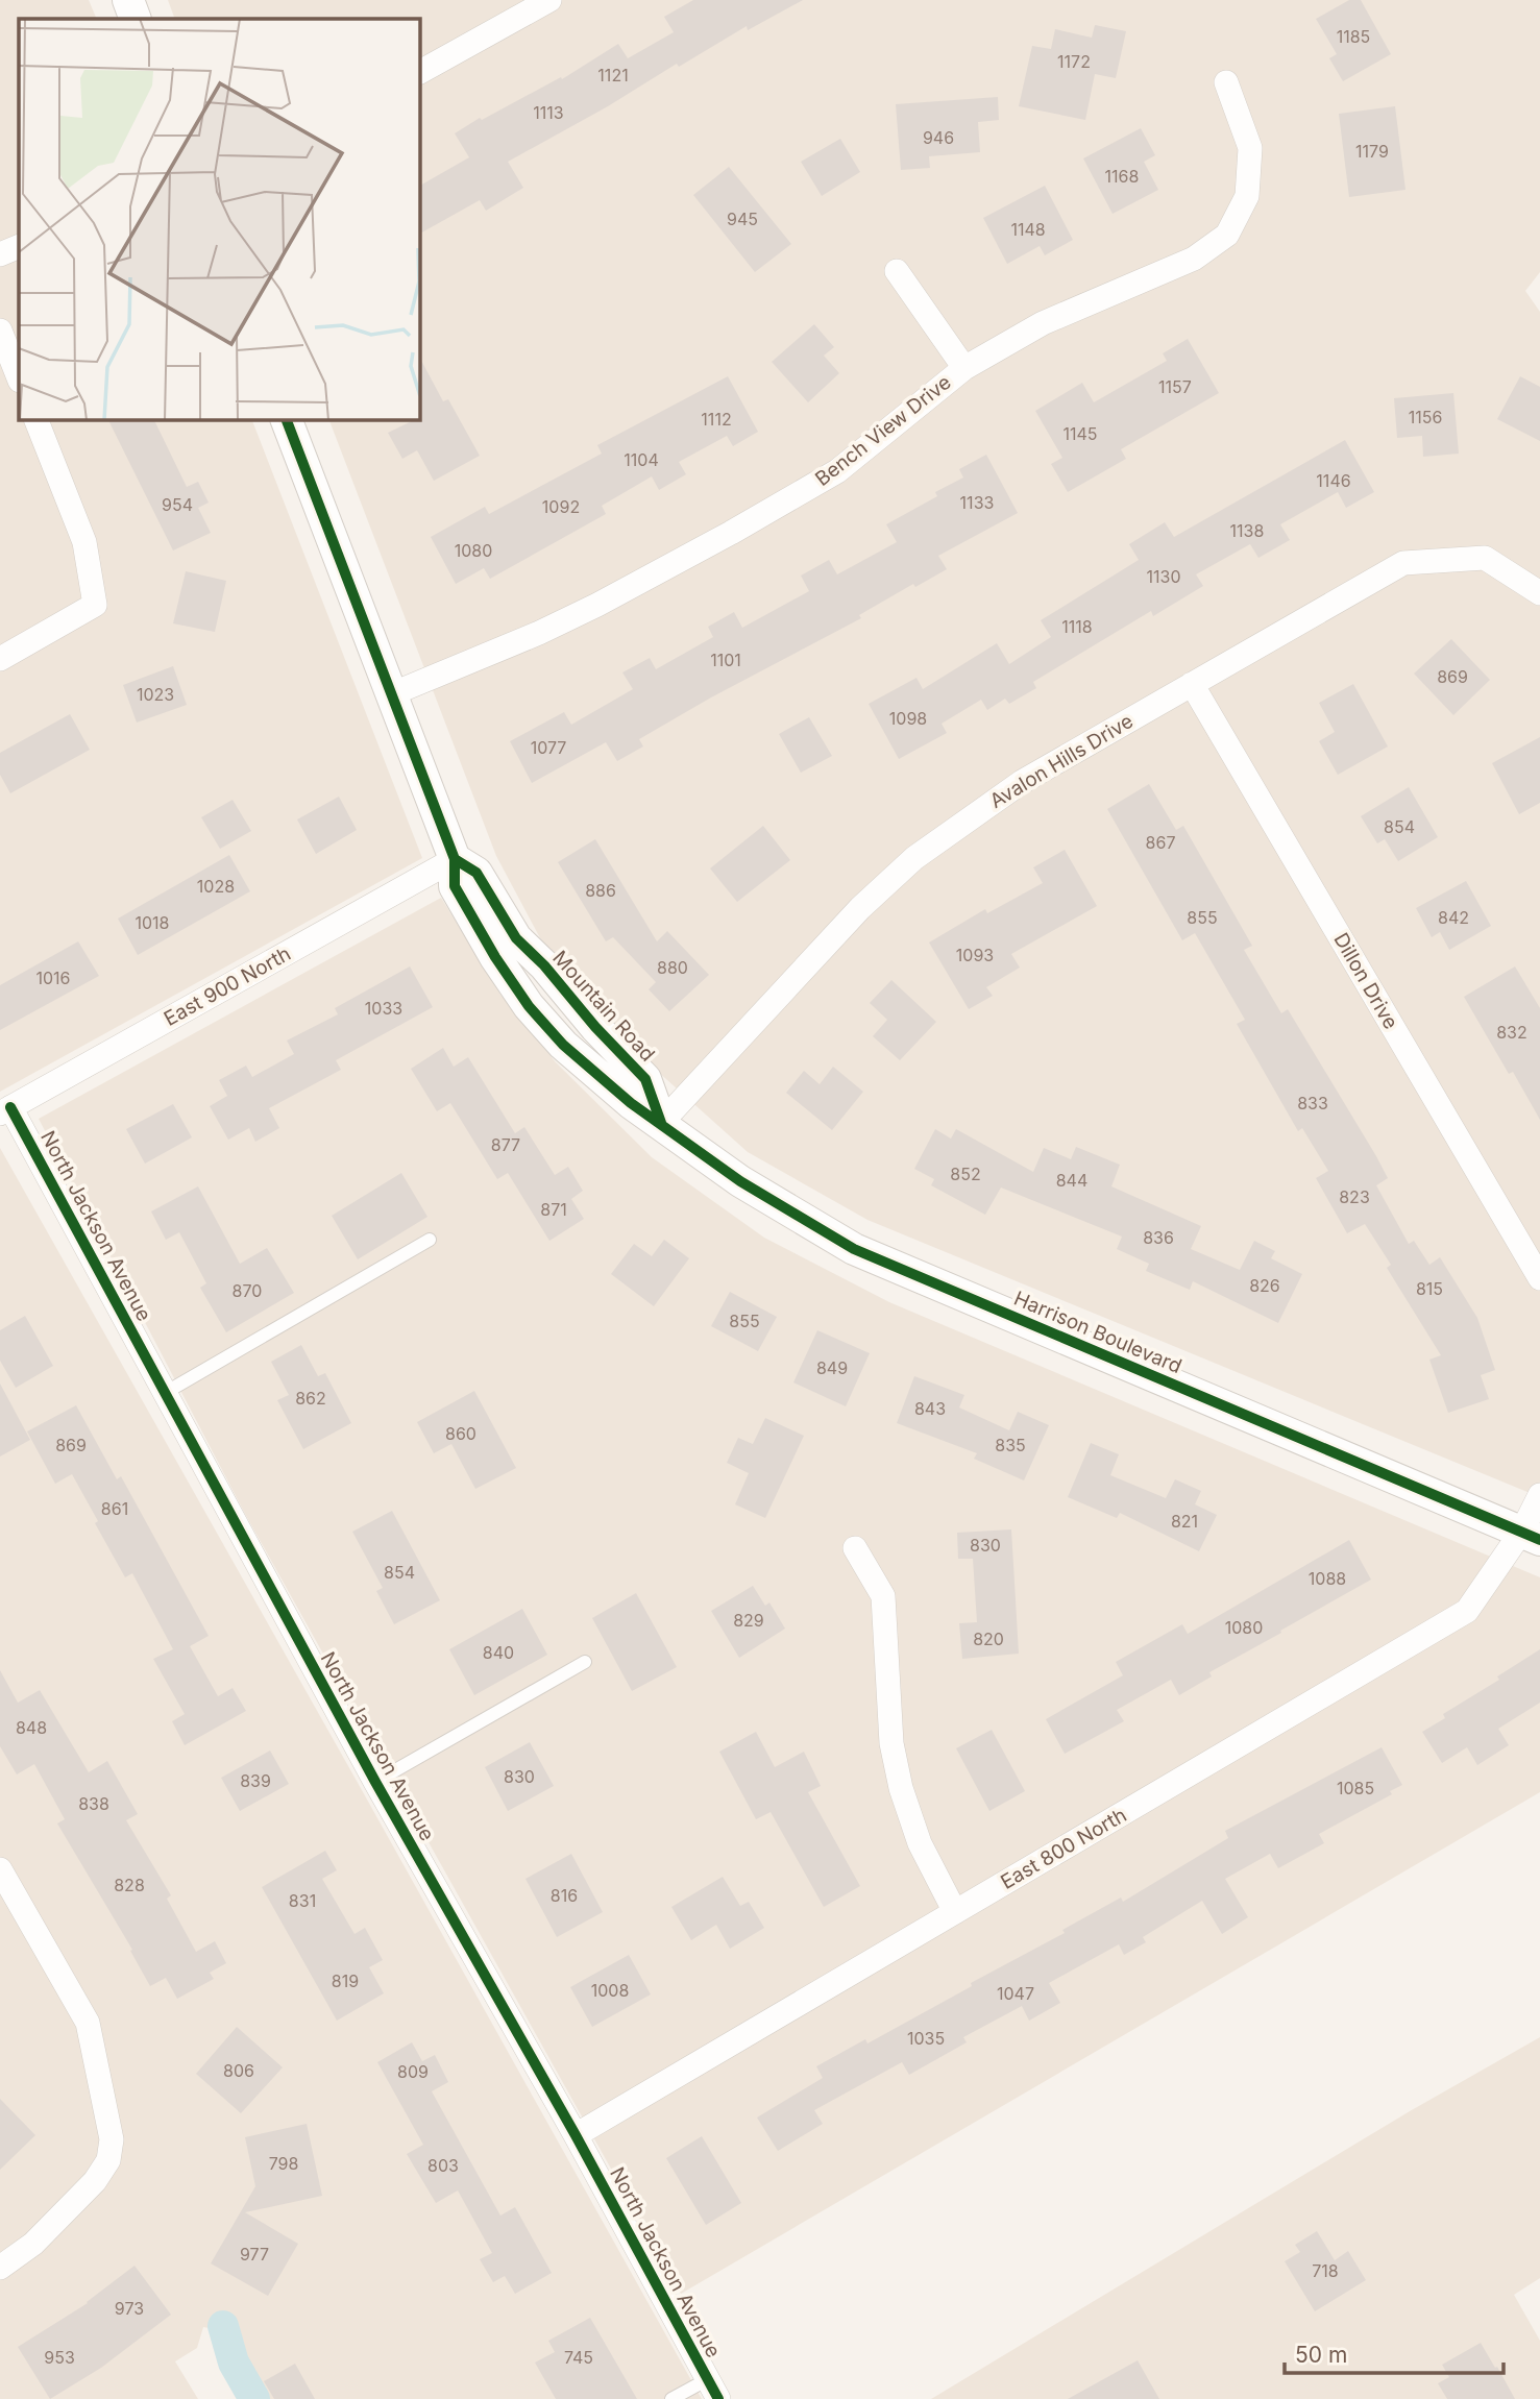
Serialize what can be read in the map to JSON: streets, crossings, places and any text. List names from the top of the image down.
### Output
{
  "streets": {
    "street": [
      "Bench View Drive",
      "Avalon Hills Drive",
      "Dillon Drive",
      "East 900 North",
      "Mountain Road",
      "North Jackson Avenue",
      "Harrison Boulevard",
      "East 800 North"
    ]
  },
  "crossings": [
    ["Avalon Hills Drive", "Dillon Drive"],
    ["Avalon Hills Drive", "Mountain Road"],
    ["Avalon Hills Drive", "Harrison Boulevard"],
    ["East 900 North", "Mountain Road"],
    ["East 900 North", "North Jackson Avenue"],
    ["Mountain Road", "Harrison Boulevard"],
    ["North Jackson Avenue", "East 800 North"],
    ["Harrison Boulevard", "East 800 North"]
  ],
  "house_numbers": [
    "1185",
    "1172",
    "1121",
    "1113",
    "946",
    "1179",
    "1168",
    "945",
    "1148",
    "1157",
    "1156",
    "1112",
    "1145",
    "1104",
    "1146",
    "1133",
    "954",
    "1092",
    "1138",
    "1080",
    "1130",
    "1118",
    "1101",
    "869",
    "1023",
    "1098",
    "1077",
    "854",
    "867",
    "1028",
    "886",
    "855",
    "842",
    "1018",
    "1093",
    "880",
    "1016",
    "1033",
    "832",
    "833",
    "877",
    "852",
    "844",
    "823",
    "871",
    "836",
    "826",
    "815",
    "870",
    "855",
    "849",
    "862",
    "843",
    "860",
    "869",
    "835",
    "861",
    "821",
    "830",
    "854",
    "1088",
    "829",
    "1080",
    "820",
    "840",
    "848",
    "830",
    "839",
    "1085",
    "838",
    "828",
    "816",
    "831",
    "819",
    "1008",
    "1047",
    "1035",
    "806",
    "809",
    "798",
    "803",
    "977",
    "718",
    "973",
    "953",
    "745"
  ],
  "scale_bar": "50 m"
}
